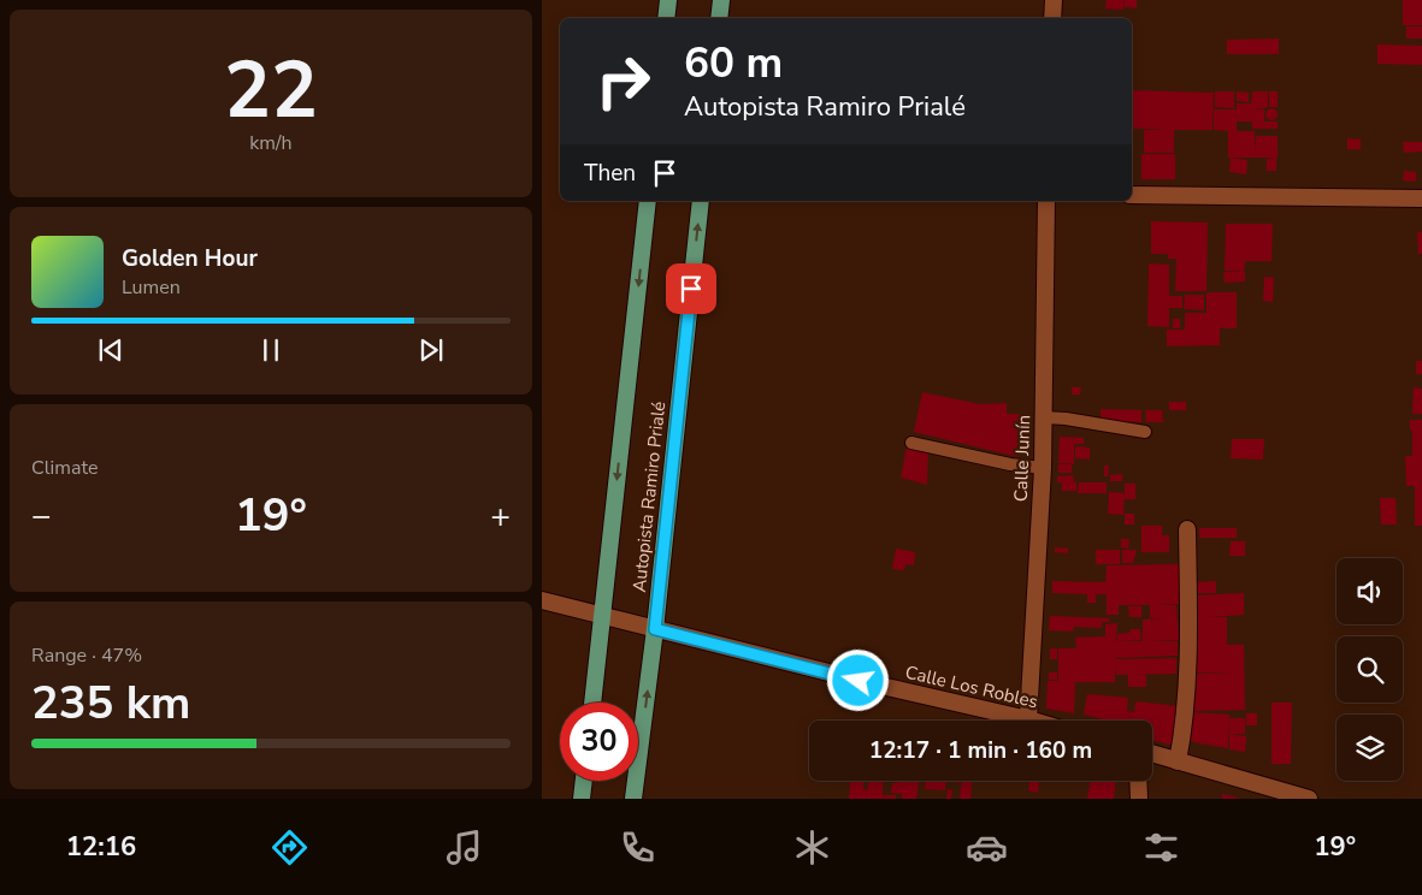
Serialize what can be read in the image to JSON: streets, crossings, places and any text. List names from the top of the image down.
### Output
{
  "streets": {
    "highway": ["Autopista Ramiro Prialé"],
    "street": ["Calle Junín", "Calle Los Robles"]
  },
  "crossings": [
    ["Calle Junín", "Calle Los Robles"],
    ["Autopista Ramiro Prialé", "Calle Los Robles"]
  ],
  "page": {
    "tile": [
      ["22", "km/h"],
      "Climate",
      ["Range · 47%", "235 km"]
    ],
    "turn": ["60 m", "Autopista Ramiro Prialé"],
    "then": "Then",
    "song": ["Golden Hour", "Lumen"],
    "heat": ["−", "19°", "+"],
    "limit": "30",
    "trip": "12:17 · 1 min · 160 m",
    "tabs": ["12:16", "19°"]
  }
}
